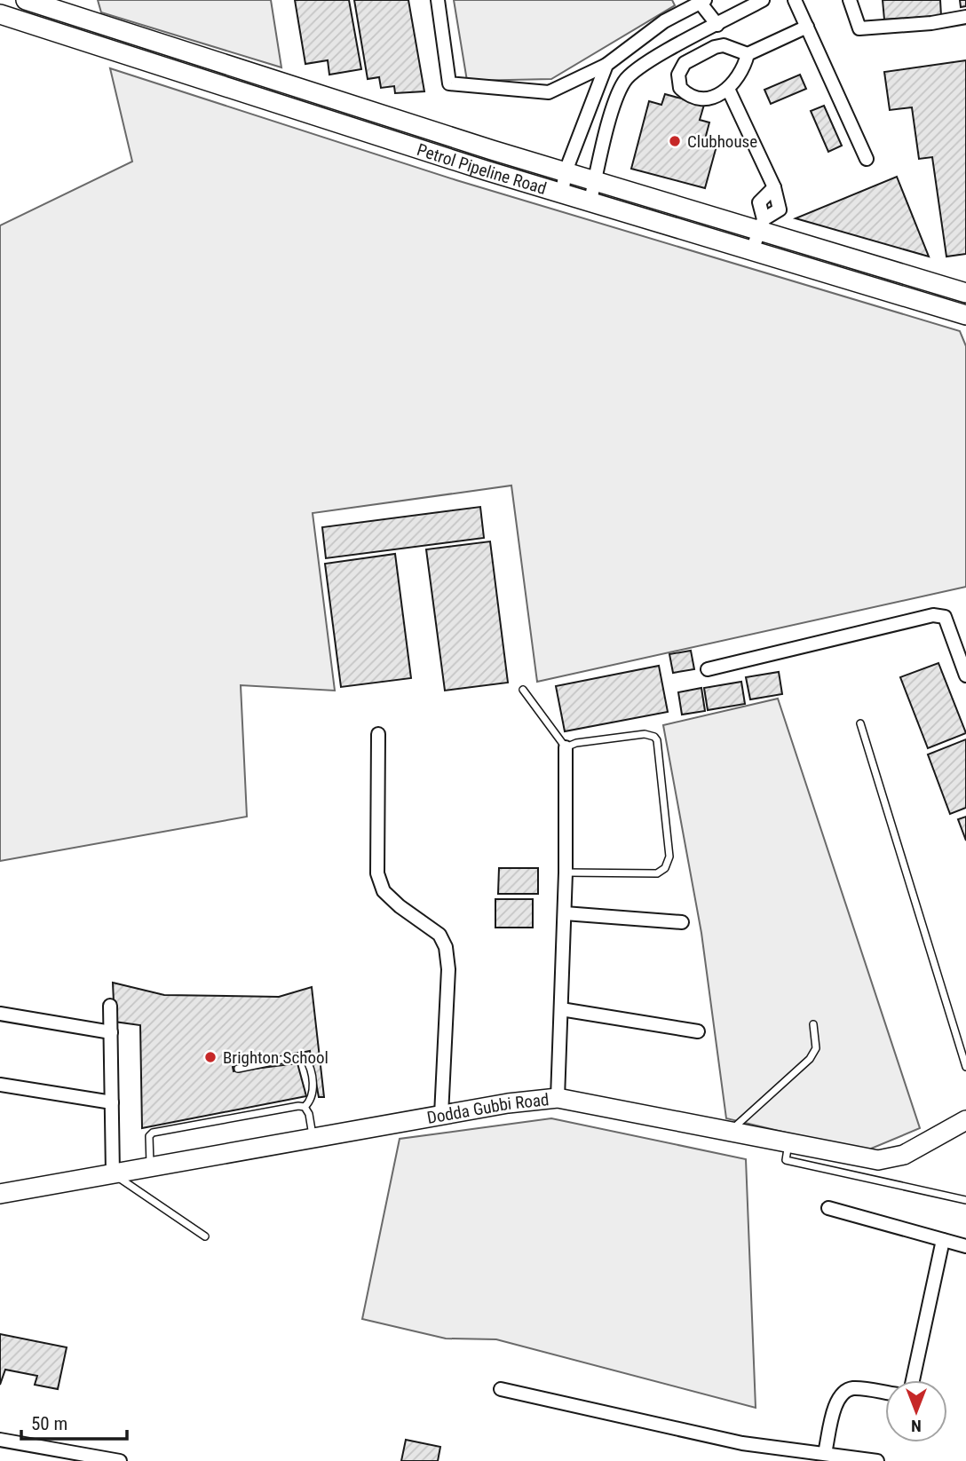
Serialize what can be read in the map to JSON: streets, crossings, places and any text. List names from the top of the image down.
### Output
{
  "streets": {
    "main road": ["Petrol Pipeline Road", "Dodda Gubbi Road"]
  },
  "places": ["Clubhouse", "Brighton School"],
  "scale_bar": "50 m",
  "north": "bottom"
}
